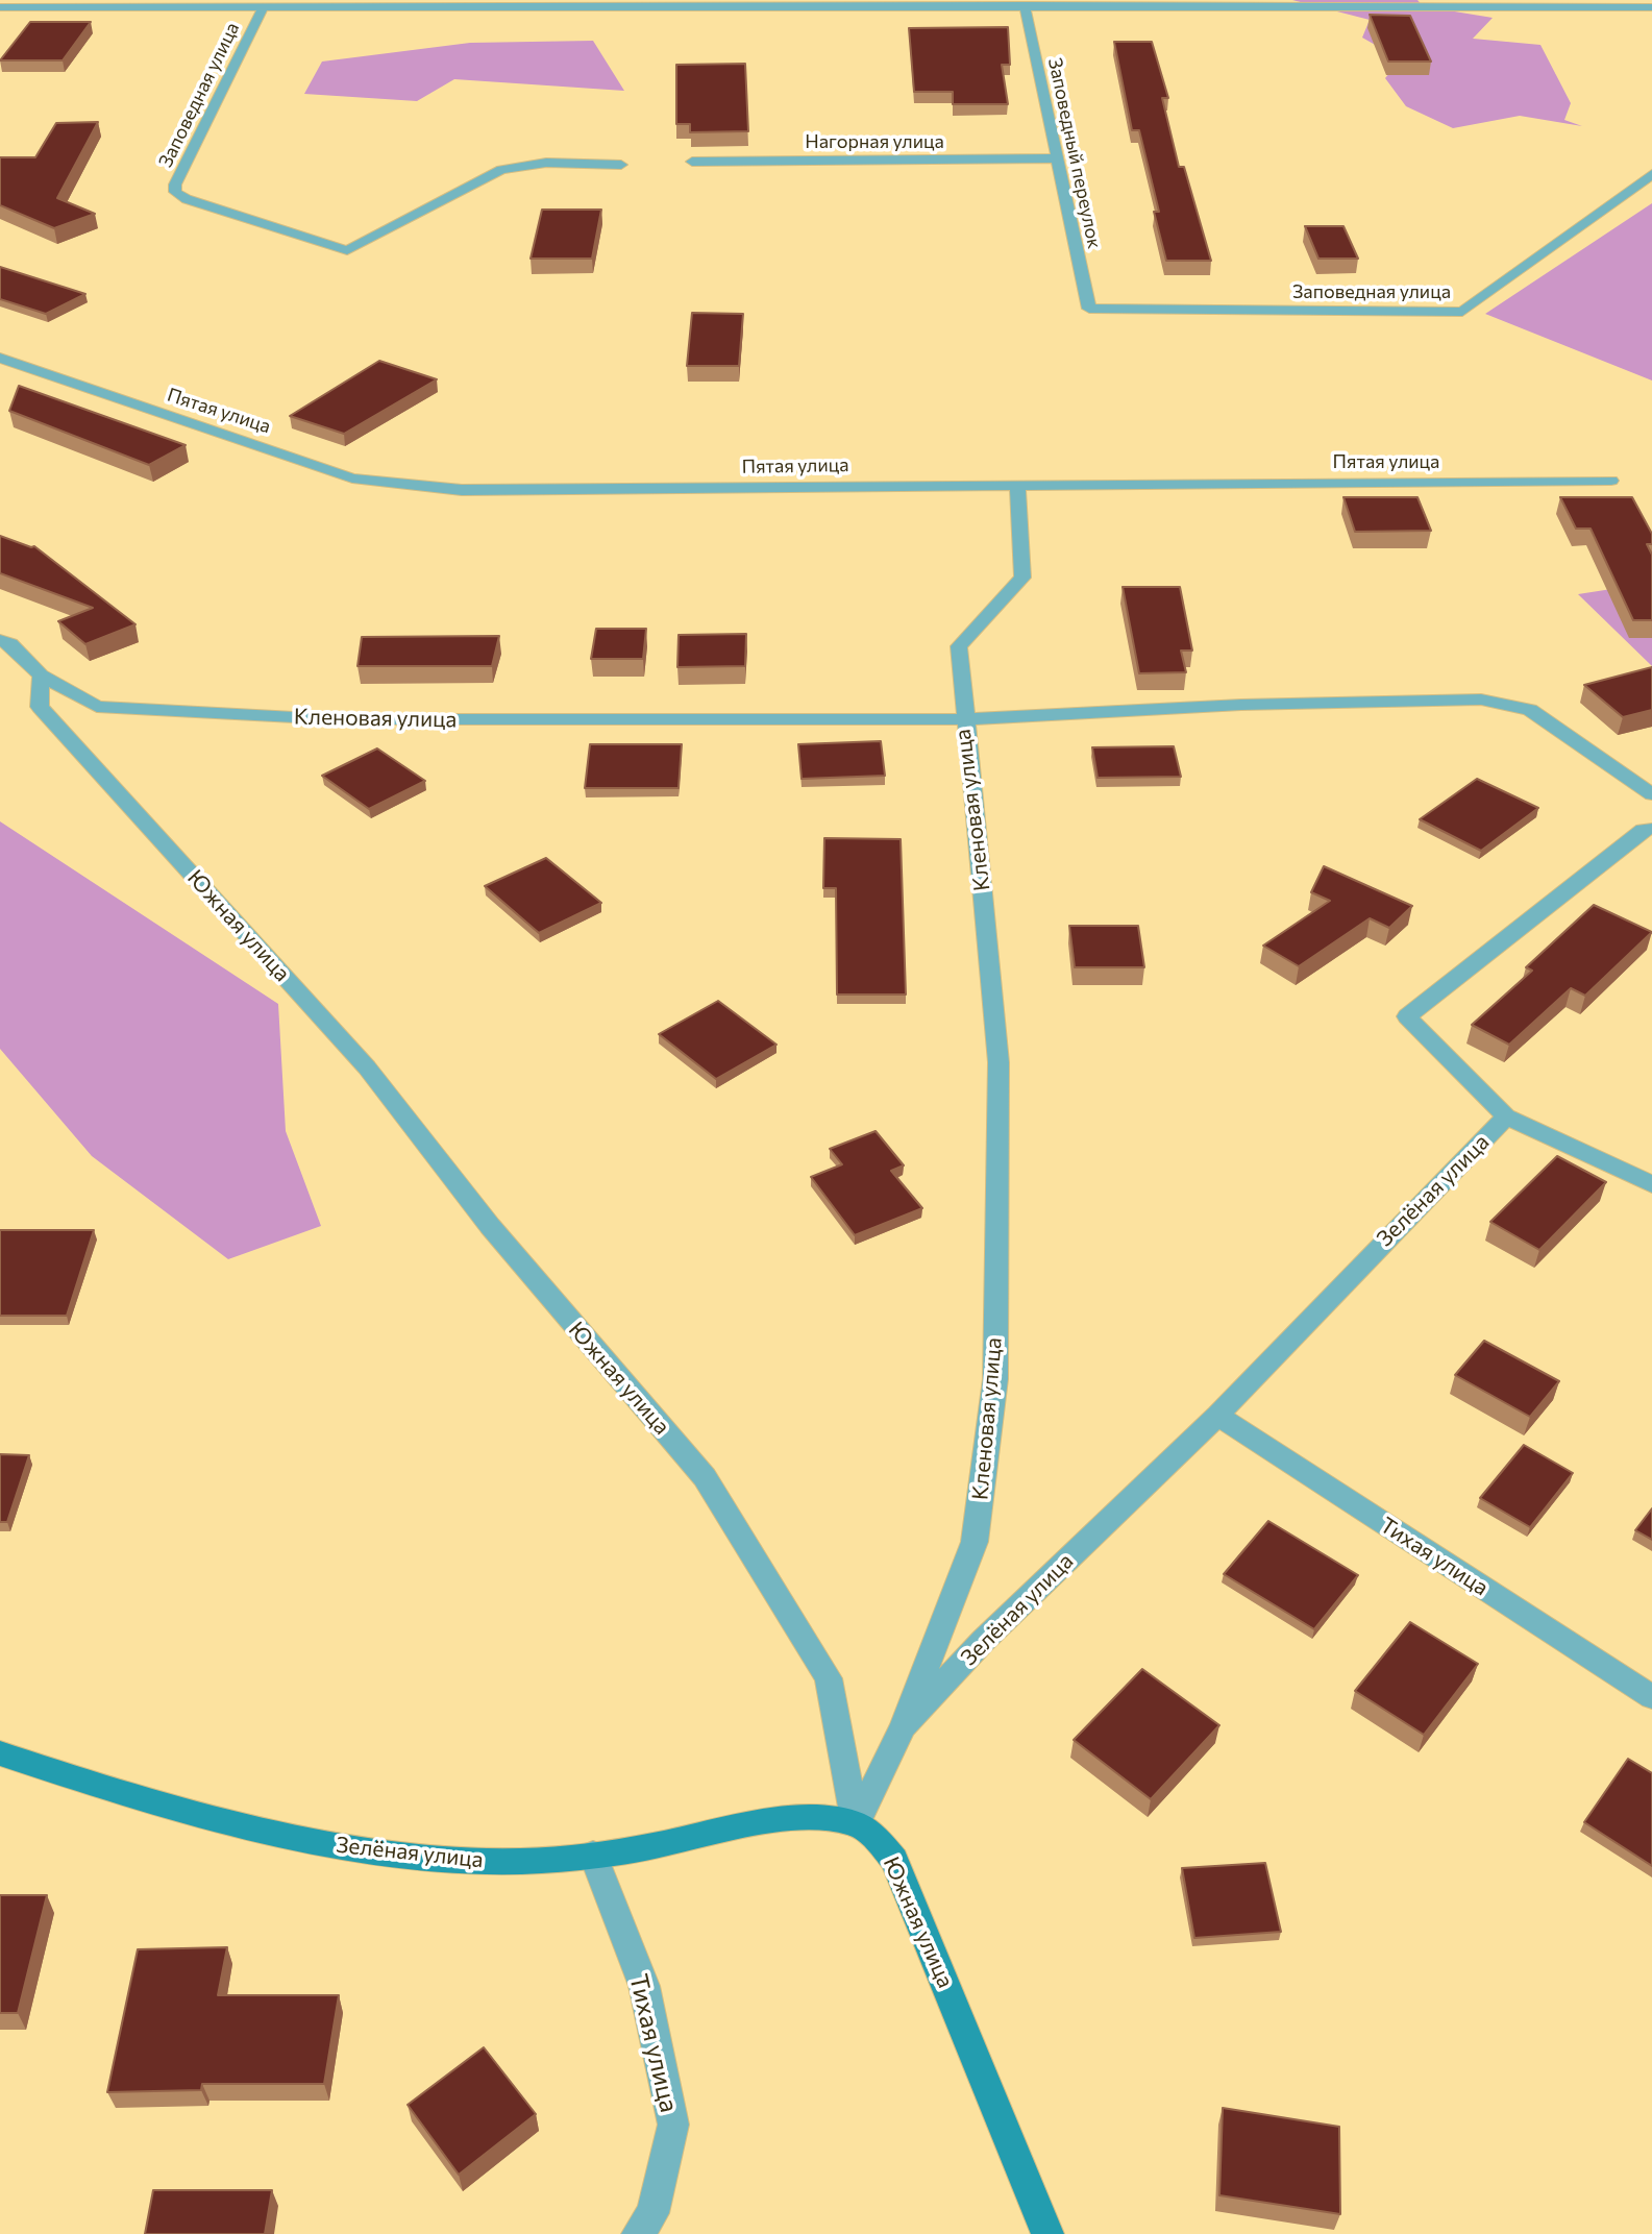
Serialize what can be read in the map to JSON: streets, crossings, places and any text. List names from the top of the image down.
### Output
{
  "streets": {
    "street": [
      "Заповедная улица",
      "Нагорная улица",
      "Заповедный переулок",
      "Пятая улица",
      "Кленовая улица",
      "Южная улица",
      "Зелёная улица",
      "Тихая улица"
    ]
  },
  "crossings": [
    ["Заповедная улица", "Заповедный переулок"],
    ["Нагорная улица", "Заповедный переулок"],
    ["Кленовая улица", "Южная улица"],
    ["Кленовая улица", "Зелёная улица"],
    ["Южная улица", "Зелёная улица"],
    ["Зелёная улица", "Тихая улица"]
  ]
}
